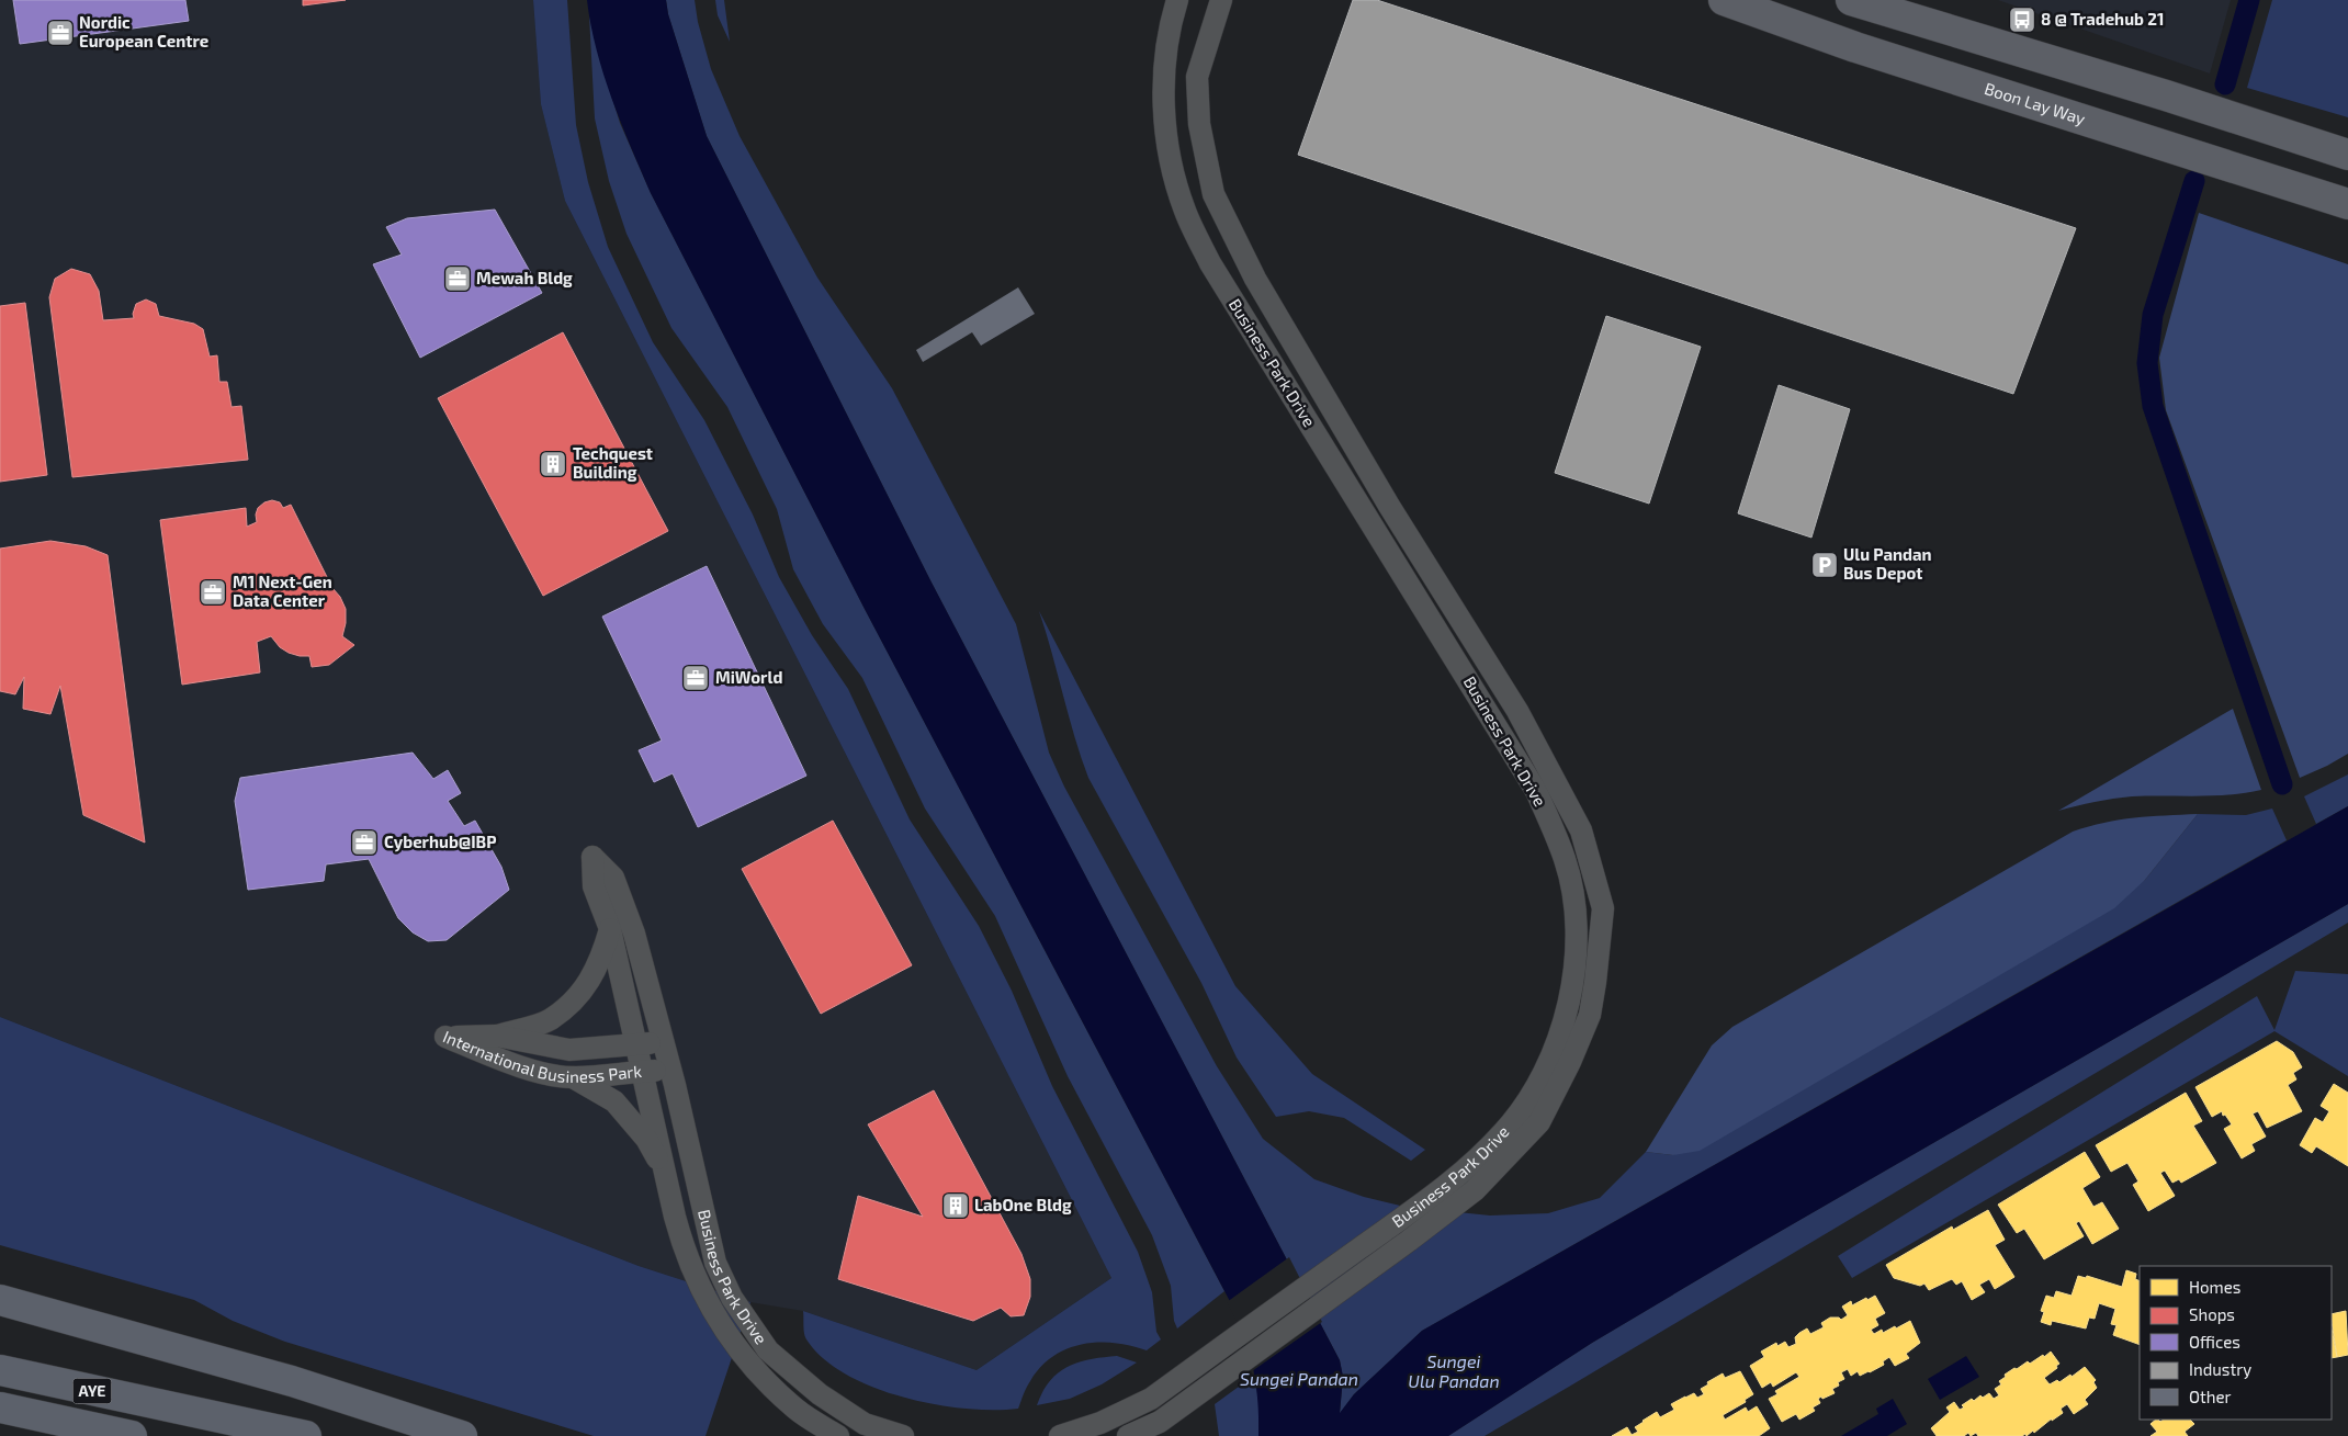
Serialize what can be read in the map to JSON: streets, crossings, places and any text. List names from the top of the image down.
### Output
{
  "streets": {
    "highway": ["AYE"],
    "main road": ["Boon Lay Way"],
    "street": ["Business Park Drive", "International Business Park"]
  },
  "crossings": [
    ["Business Park Drive", "International Business Park"]
  ],
  "water": ["Sungei Ulu Pandan", "Sungei Pandan"],
  "places": {
    "bus stop": ["8 @ Tradehub 21"],
    "office": [
      "Nordic European Centre",
      "Mewah Bldg",
      "M1 Next-Gen Data Center",
      "MiWorld",
      "Cyberhub@IBP"
    ],
    "building": ["Techquest Building", "LabOne Bldg"],
    "parking": ["Ulu Pandan Bus Depot"]
  },
  "legend": [
    "Homes",
    "Shops",
    "Offices",
    "Industry",
    "Other"
  ]
}
